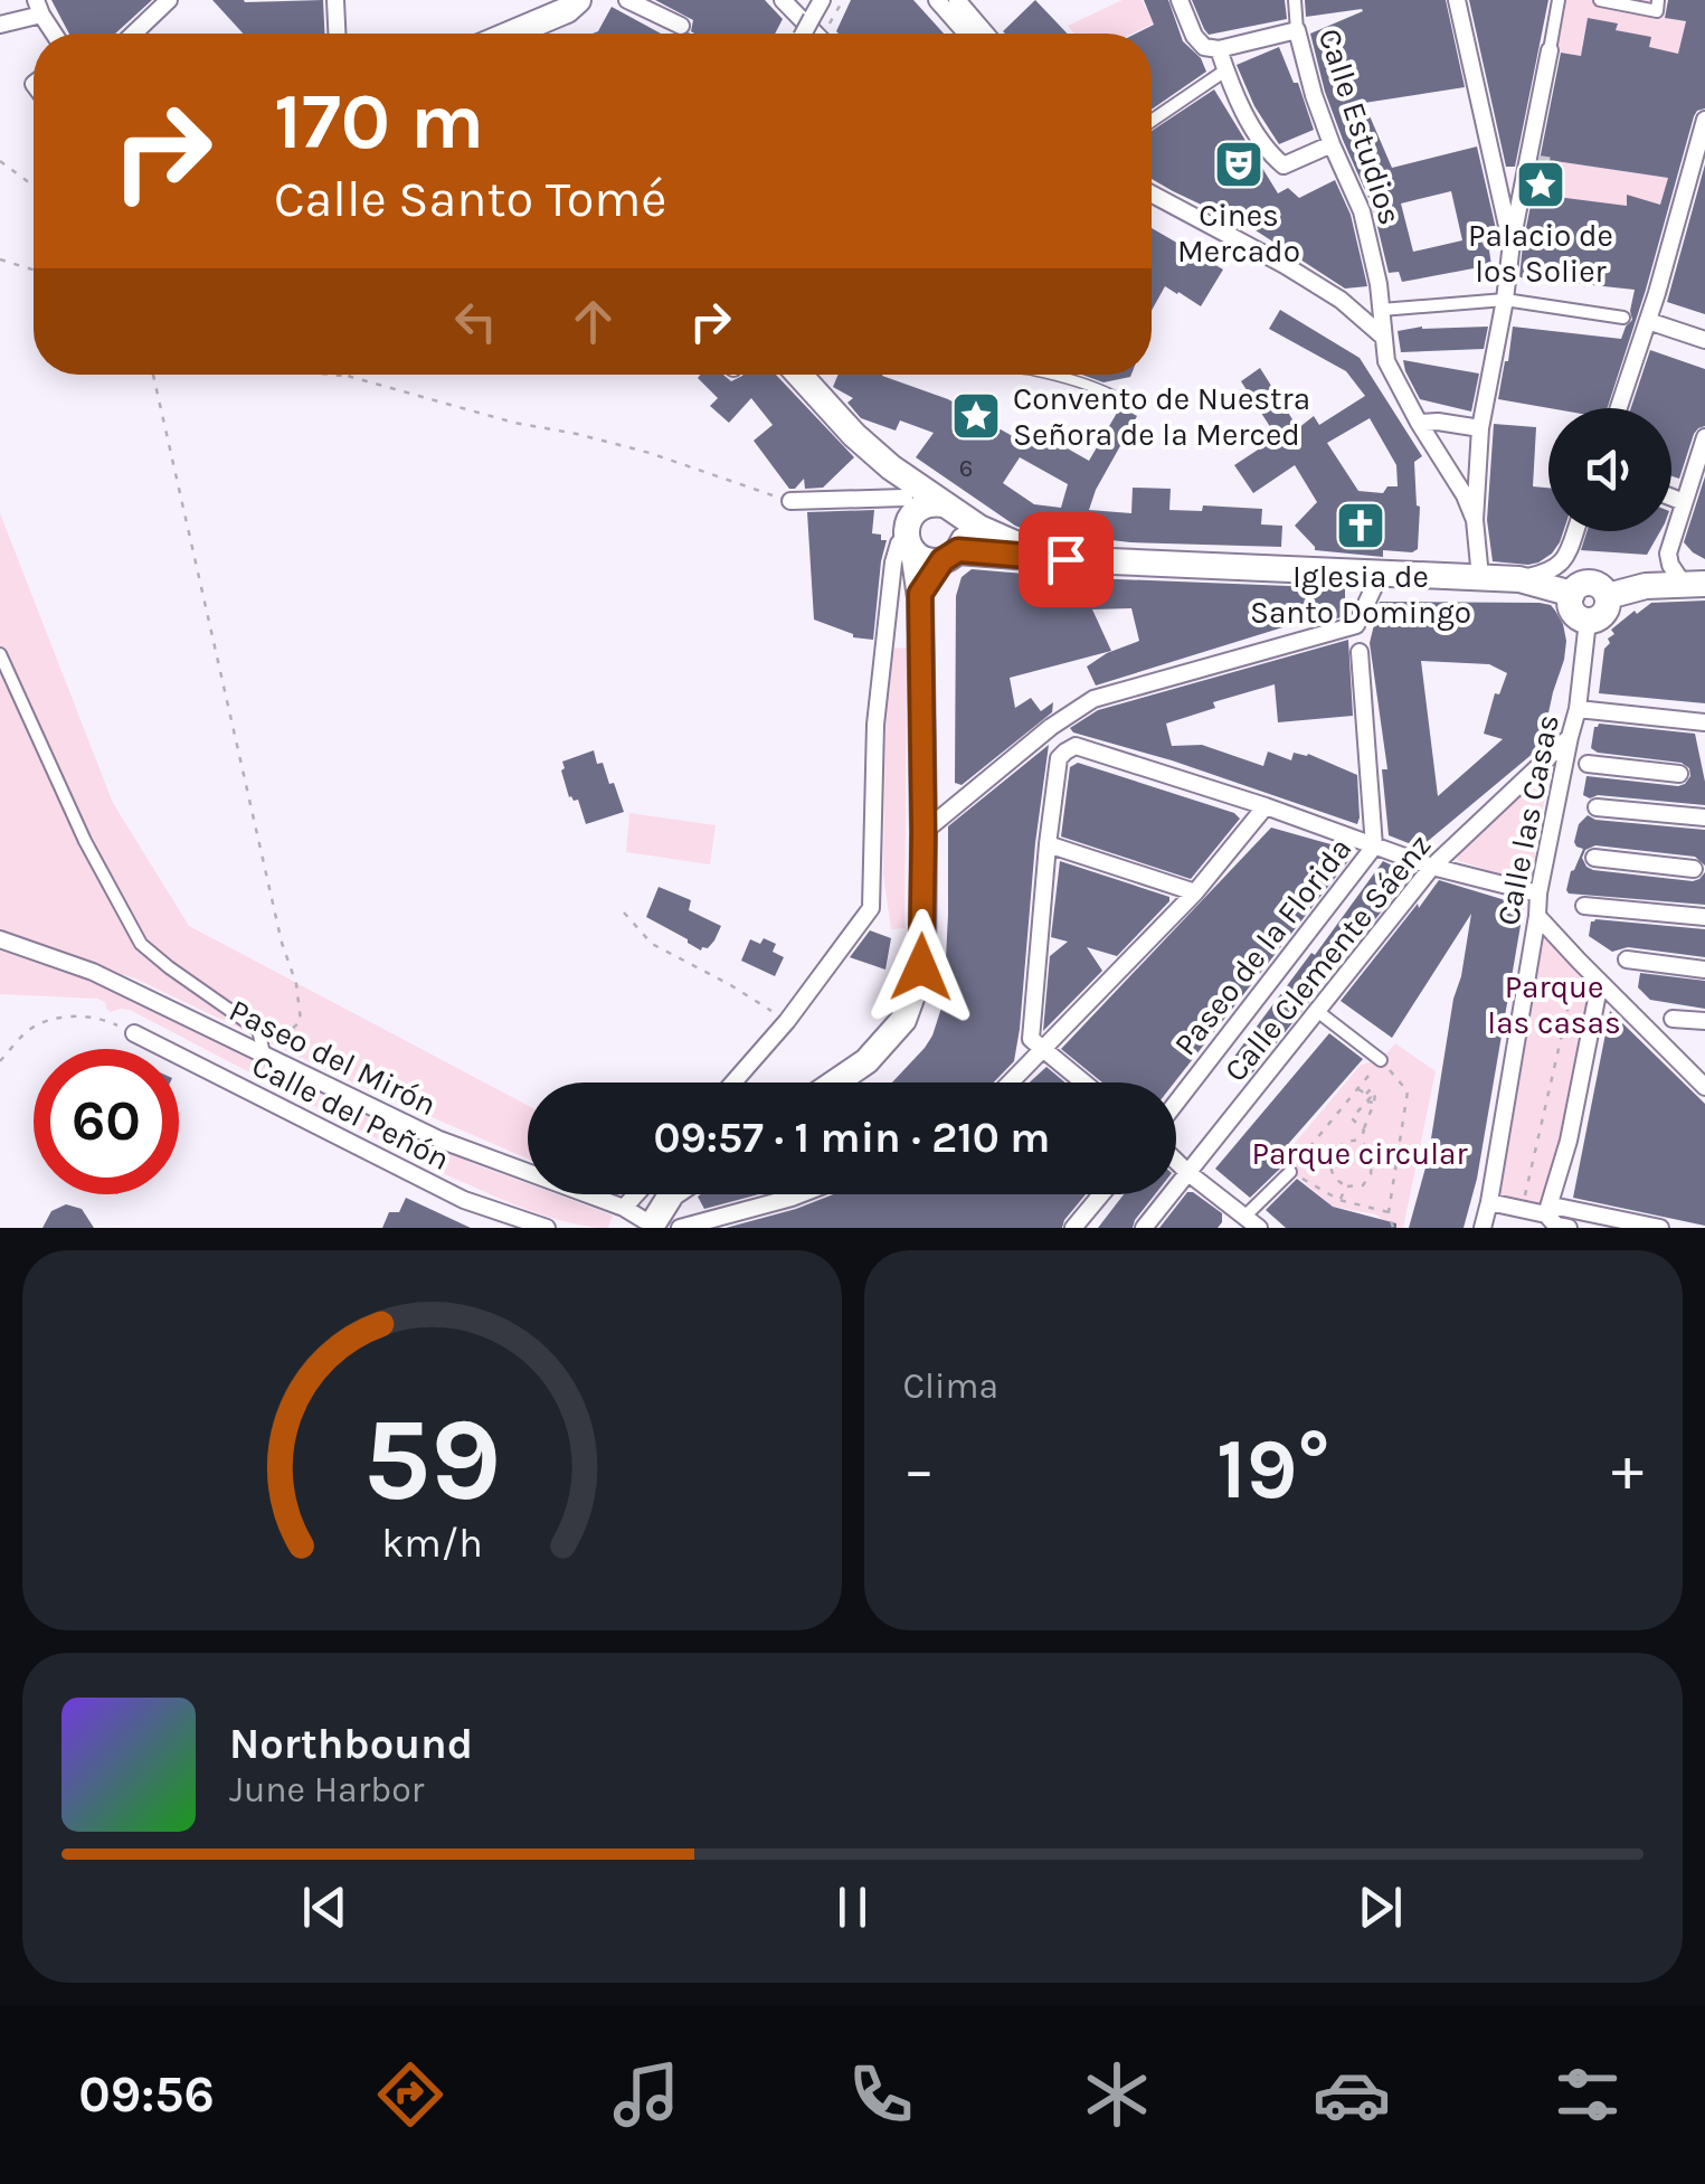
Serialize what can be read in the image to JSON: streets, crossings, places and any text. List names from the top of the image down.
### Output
{
  "streets": {
    "street": [
      "Calle Estudios",
      "Calle las Casas",
      "Paseo de la Florida",
      "Calle Clemente Sáenz",
      "Paseo del Mirón",
      "Calle del Peñón"
    ]
  },
  "crossings": [
    ["Calle las Casas", "Calle Clemente Sáenz"]
  ],
  "parks": ["Parque las casas", "Parque circular"],
  "places": {
    "theatre": ["Cines Mercado"],
    "place": ["Palacio de los Solier", "Convento de Nuestra Señora de la Merced"],
    "church": ["Iglesia de Santo Domingo"]
  },
  "house_numbers": ["6"],
  "page": {
    "turn": ["170 m", "Calle Santo Tomé"],
    "limit": "60",
    "trip": "09:57 · 1 min · 210 m",
    "tile": "Clima",
    "heat": ["−", "19°", "+"],
    "song": ["Northbound", "June Harbor"],
    "tabs": "09:56",
    "gauge": ["59", "km/h"]
  }
}
